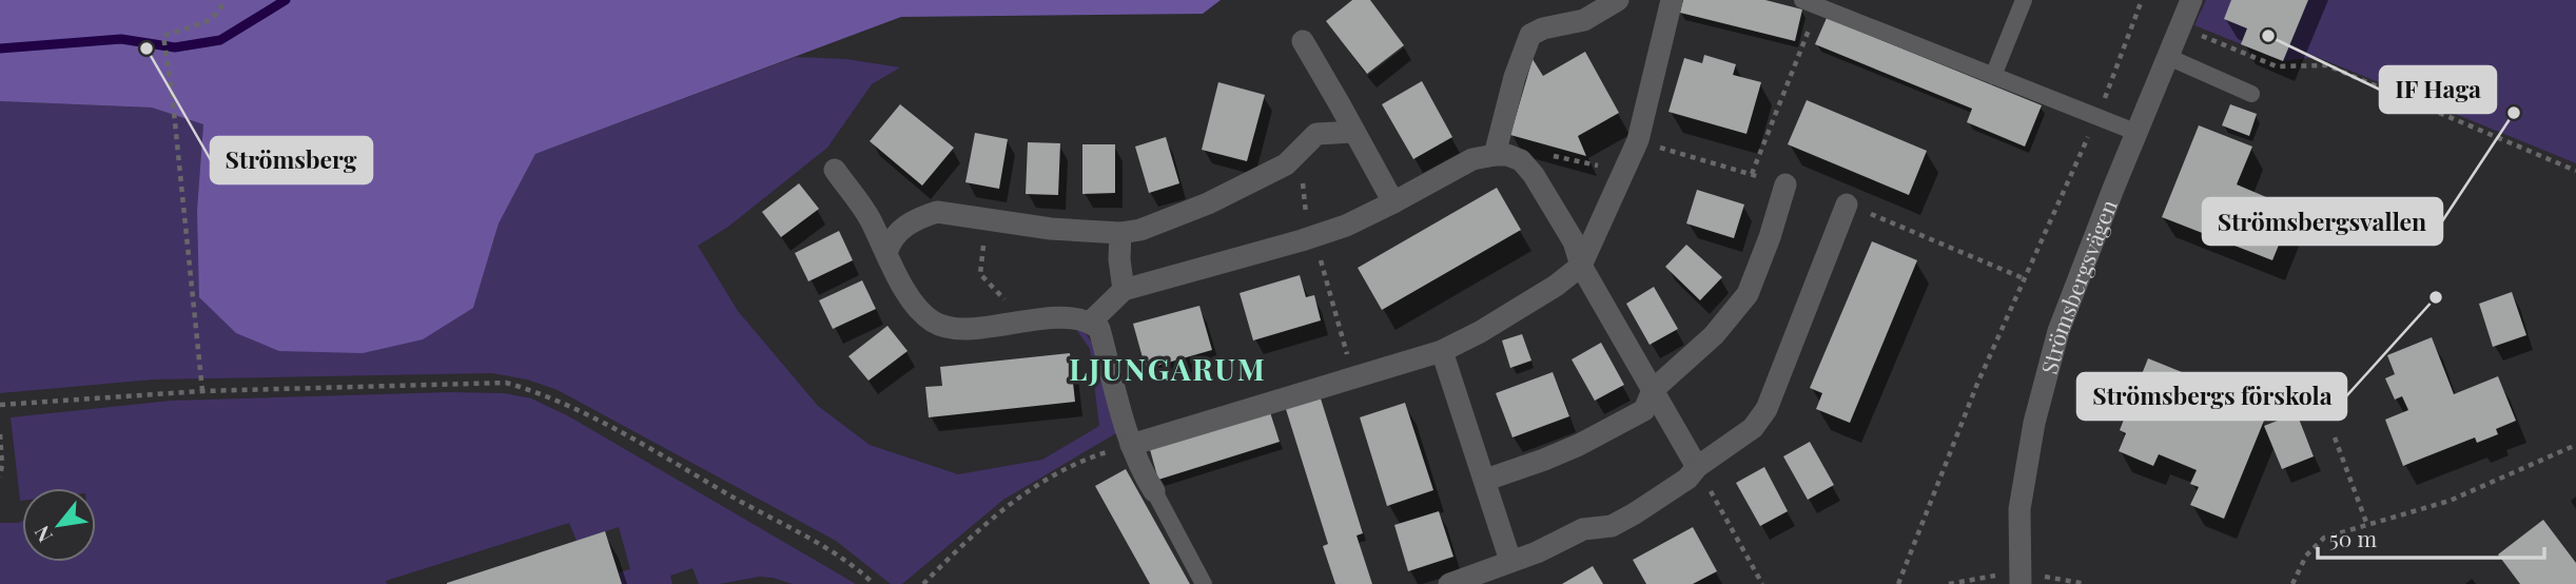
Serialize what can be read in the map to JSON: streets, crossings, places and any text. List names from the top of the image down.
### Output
{
  "streets": {
    "street": ["Strömsbergsvägen"]
  },
  "districts": ["LJUNGARUM"],
  "places": [
    "IF Haga",
    "Strömsberg",
    "Strömsbergsvallen",
    "Strömsbergs förskola"
  ],
  "scale_bar": "50 m",
  "north": "bottom left"
}
